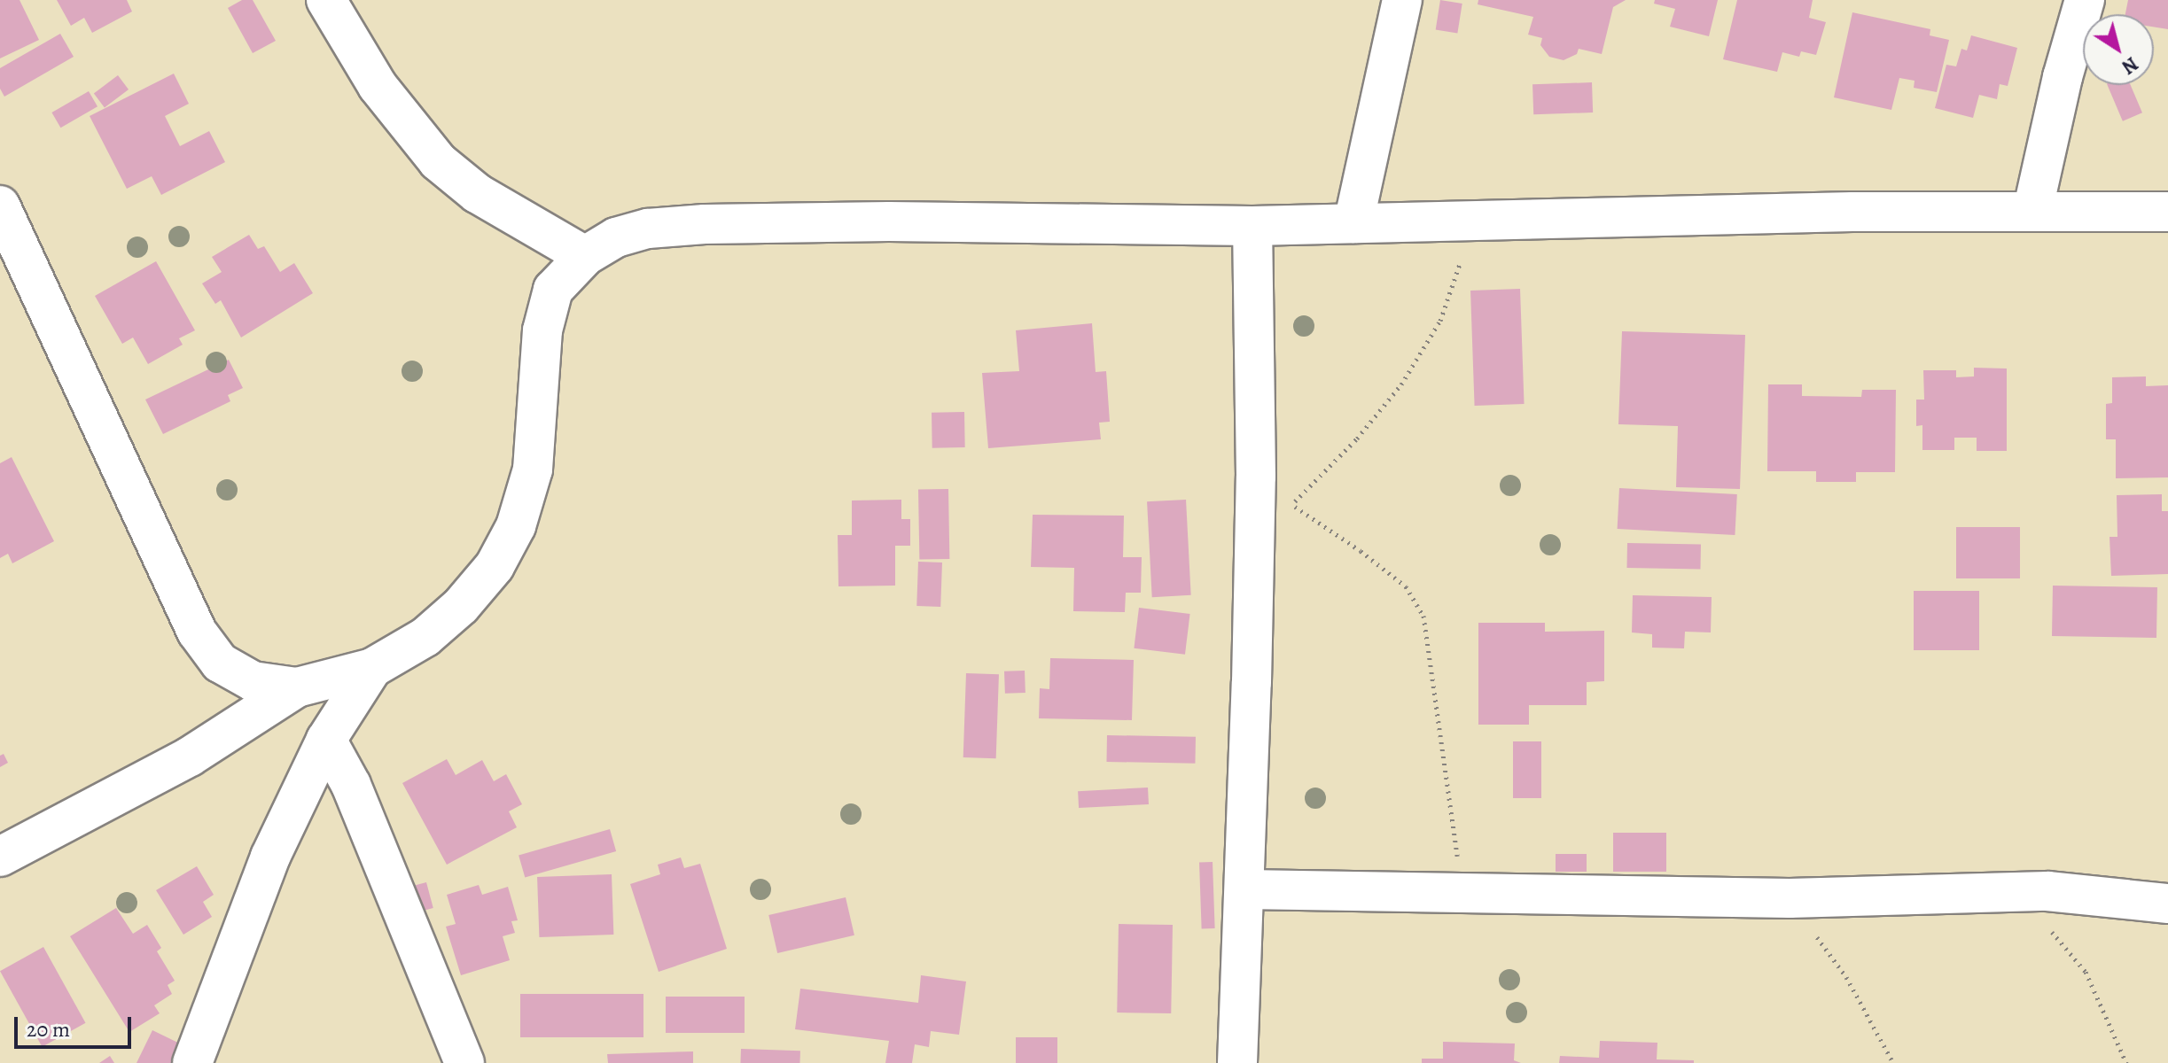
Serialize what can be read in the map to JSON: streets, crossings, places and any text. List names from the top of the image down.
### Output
{
  "scale_bar": "20 m",
  "north": "bottom right"
}
